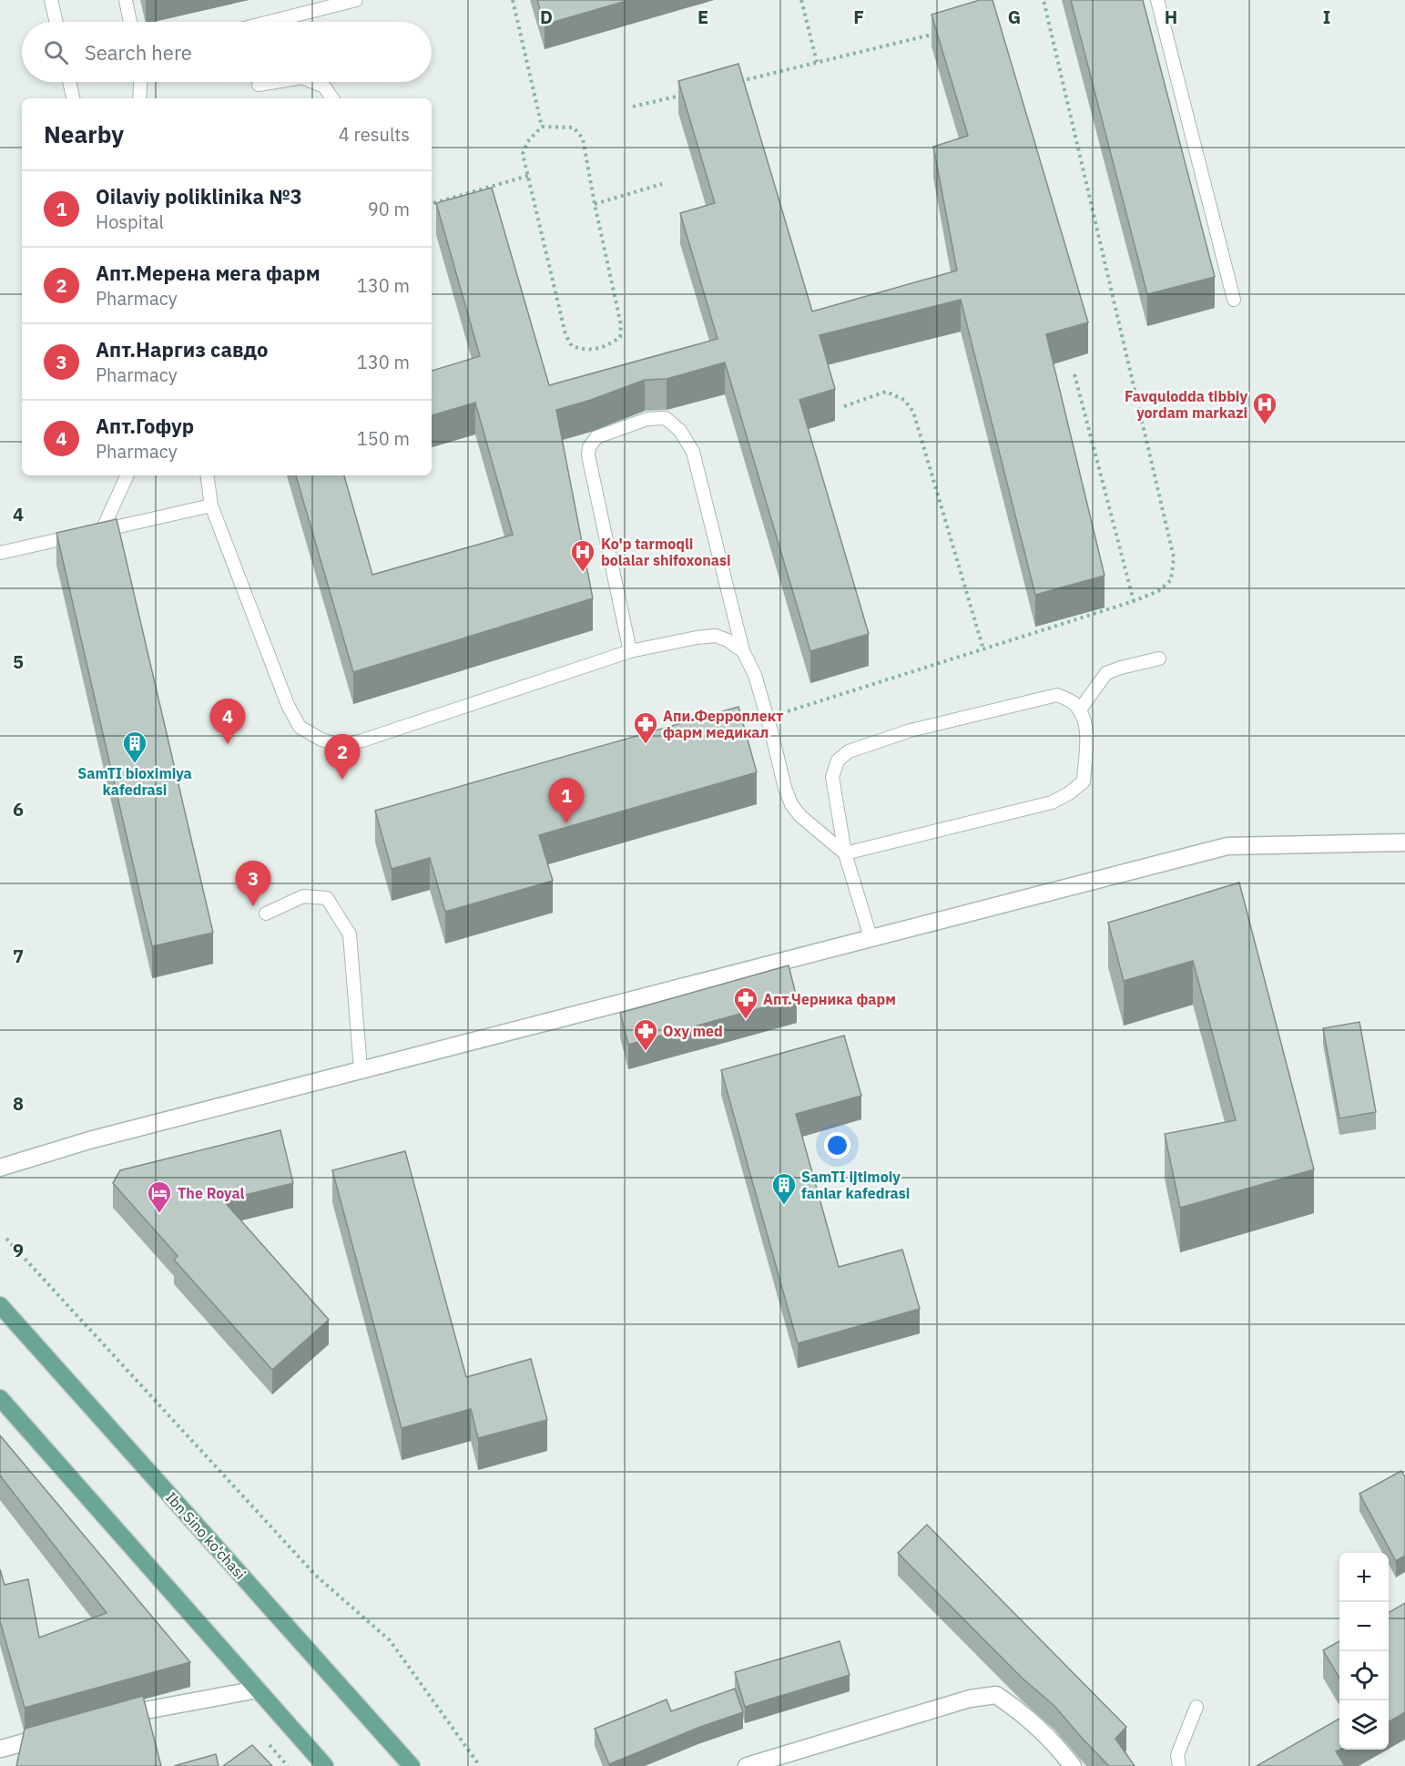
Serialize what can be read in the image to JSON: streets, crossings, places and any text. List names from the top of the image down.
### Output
{
  "streets": {
    "main road": ["Ibn Sino ko'chasi"]
  },
  "places": {
    "hospital": ["Favqulodda tibbiy yordam markazi", "Ko'p tarmoqli bolalar shifoxonasi"],
    "pharmacy": ["Апи.Ферроплект фарм медикал", "Апт.Черника фарм", "Oxy med"],
    "building": ["SamTI bioximiya kafedrasi", "SamTI ijtimoiy fanlar kafedrasi"],
    "hotel": ["The Royal"]
  },
  "page": {
    "search": "Search here",
    "heading": ["Nearby", "4 results"],
    "list": [
      {
        "mark": "1",
        "name": "Oilaviy poliklinika №3",
        "note": "Hospital",
        "value": "90 m"
      },
      {
        "mark": "2",
        "name": "Апт.Мерена мега фарм",
        "note": "Pharmacy",
        "value": "130 m"
      },
      {
        "mark": "3",
        "name": "Апт.Наргиз савдо",
        "note": "Pharmacy",
        "value": "130 m"
      },
      {
        "mark": "4",
        "name": "Апт.Гофур",
        "note": "Pharmacy",
        "value": "150 m"
      }
    ],
    "pins": [
      "4",
      "2",
      "1",
      "3"
    ],
    "map_buttons": ["+", "−"]
  },
  "grid": {
    "columns": [
      "D",
      "E",
      "F",
      "G",
      "H",
      "I"
    ],
    "rows": [
      "4",
      "5",
      "6",
      "7",
      "8",
      "9"
    ]
  }
}
